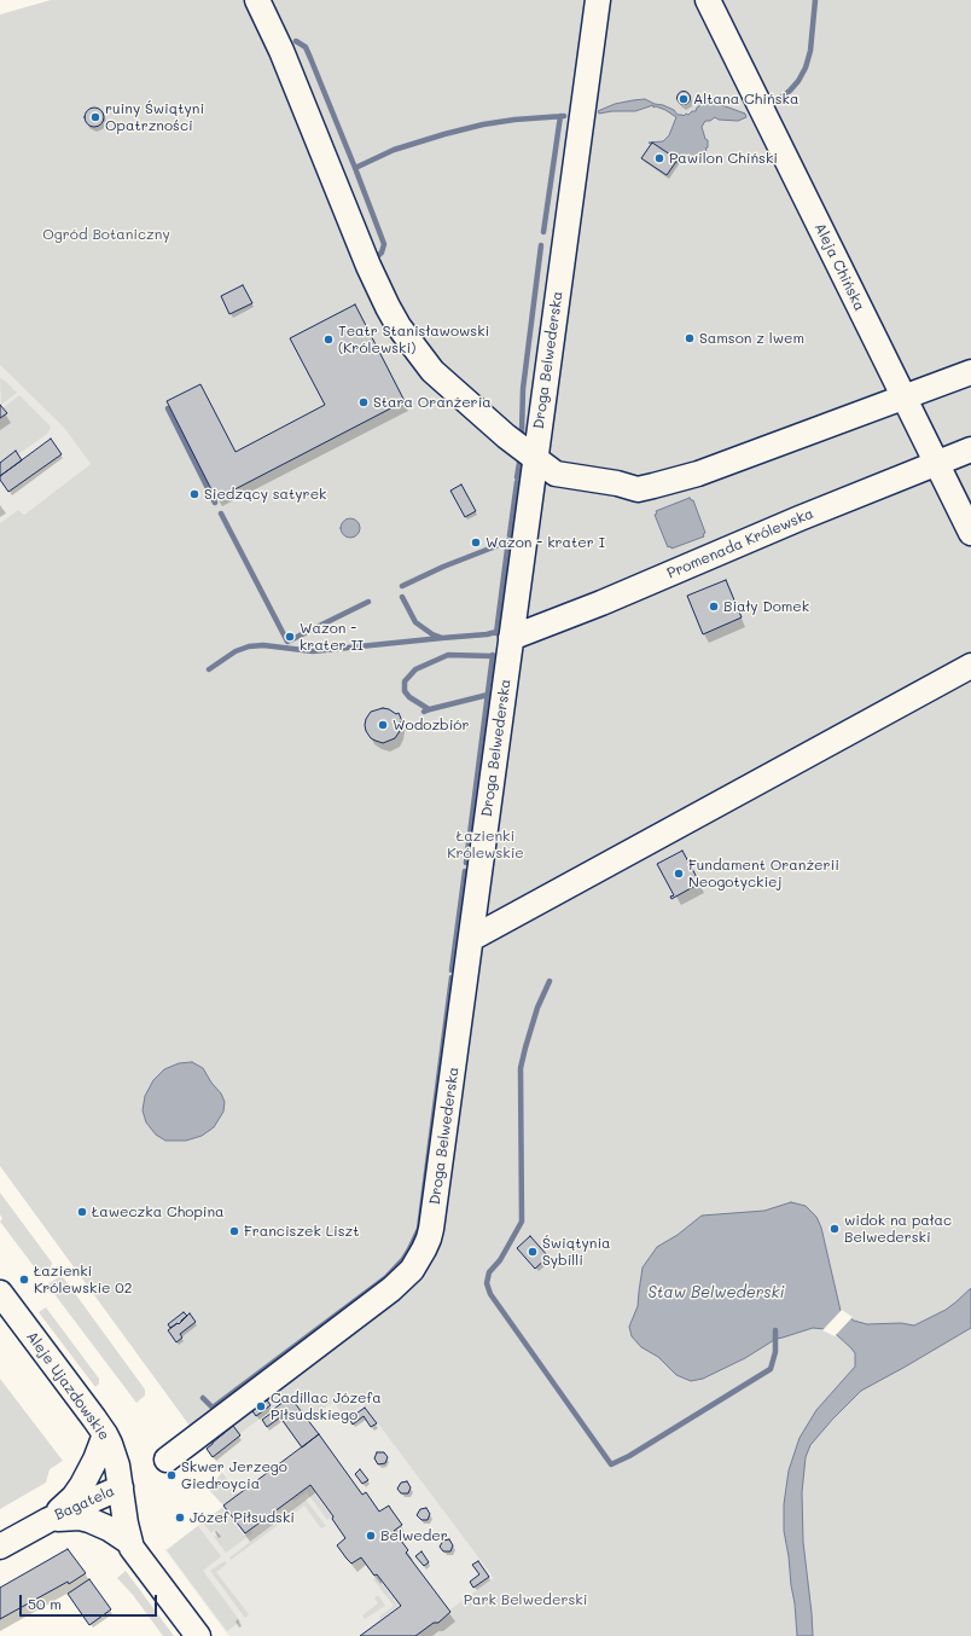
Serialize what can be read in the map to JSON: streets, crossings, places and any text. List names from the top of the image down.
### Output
{
  "streets": {
    "street": [
      "Aleja Chińska",
      "Droga Belwederska",
      "Promenada Królewska",
      "Aleje Ujazdowskie",
      "Bagatela"
    ]
  },
  "crossings": [
    ["Aleja Chińska", "Promenada Królewska"],
    ["Droga Belwederska", "Promenada Królewska"],
    ["Aleje Ujazdowskie", "Bagatela"]
  ],
  "water": ["Staw Belwederski"],
  "parks": ["Ogród Botaniczny", "Łazienki Królewskie", "Park Belwederski"],
  "places": [
    "Altana Chińska",
    "ruiny Świątyni Opatrzności",
    "Pawilon Chiński",
    "Samson z lwem",
    "Teatr Stanisławowski (Królewski)",
    "Stara Oranżeria",
    "Siedzący satyrek",
    "Wazon - krater I",
    "Biały Domek",
    "Wazon - krater II",
    "Wodozbiór",
    "Fundament Oranżerii Neogotyckiej",
    "Ławeczka Chopina",
    "widok na pałac Belwederski",
    "Franciszek Liszt",
    "Świątynia Sybilli",
    "Łazienki Królewskie 02",
    "Cadillac Józefa Piłsudskiego",
    "Skwer Jerzego Giedroycia",
    "Józef Piłsudski",
    "Belweder"
  ],
  "scale_bar": "50 m"
}
